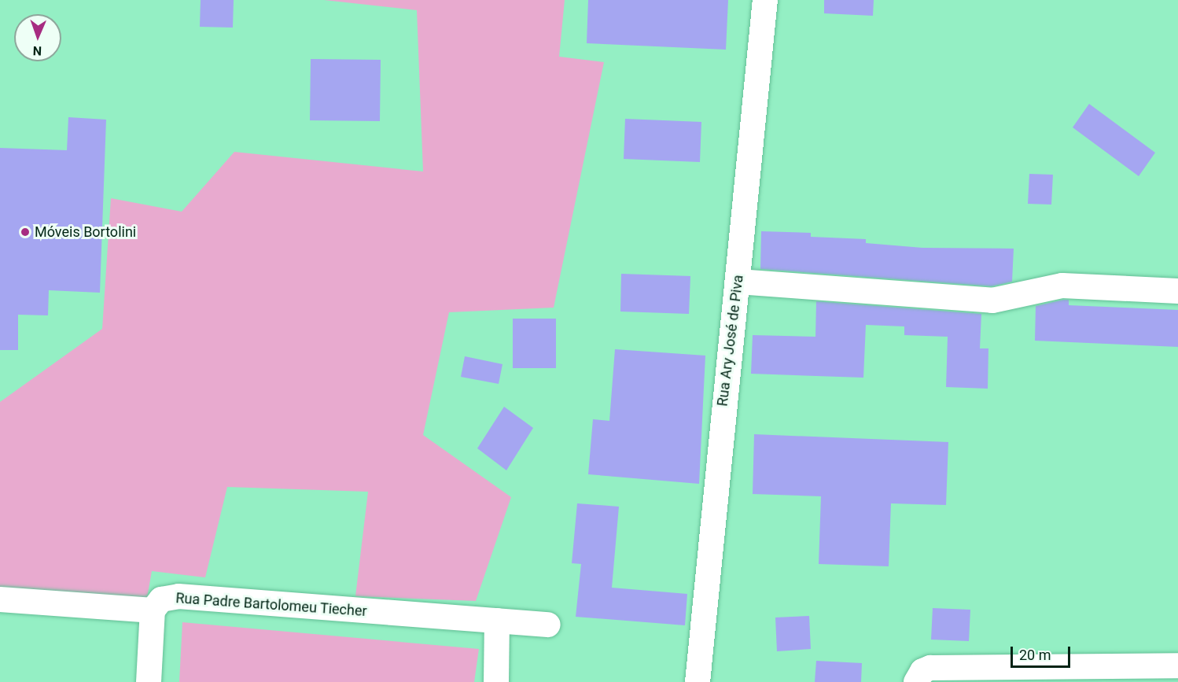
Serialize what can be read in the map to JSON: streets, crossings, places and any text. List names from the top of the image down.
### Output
{
  "streets": {
    "street": ["Rua Ary José de Piva", "Rua Padre Bartolomeu Tiecher"]
  },
  "places": ["Móveis Bortolini"],
  "scale_bar": "20 m",
  "north": "bottom"
}
